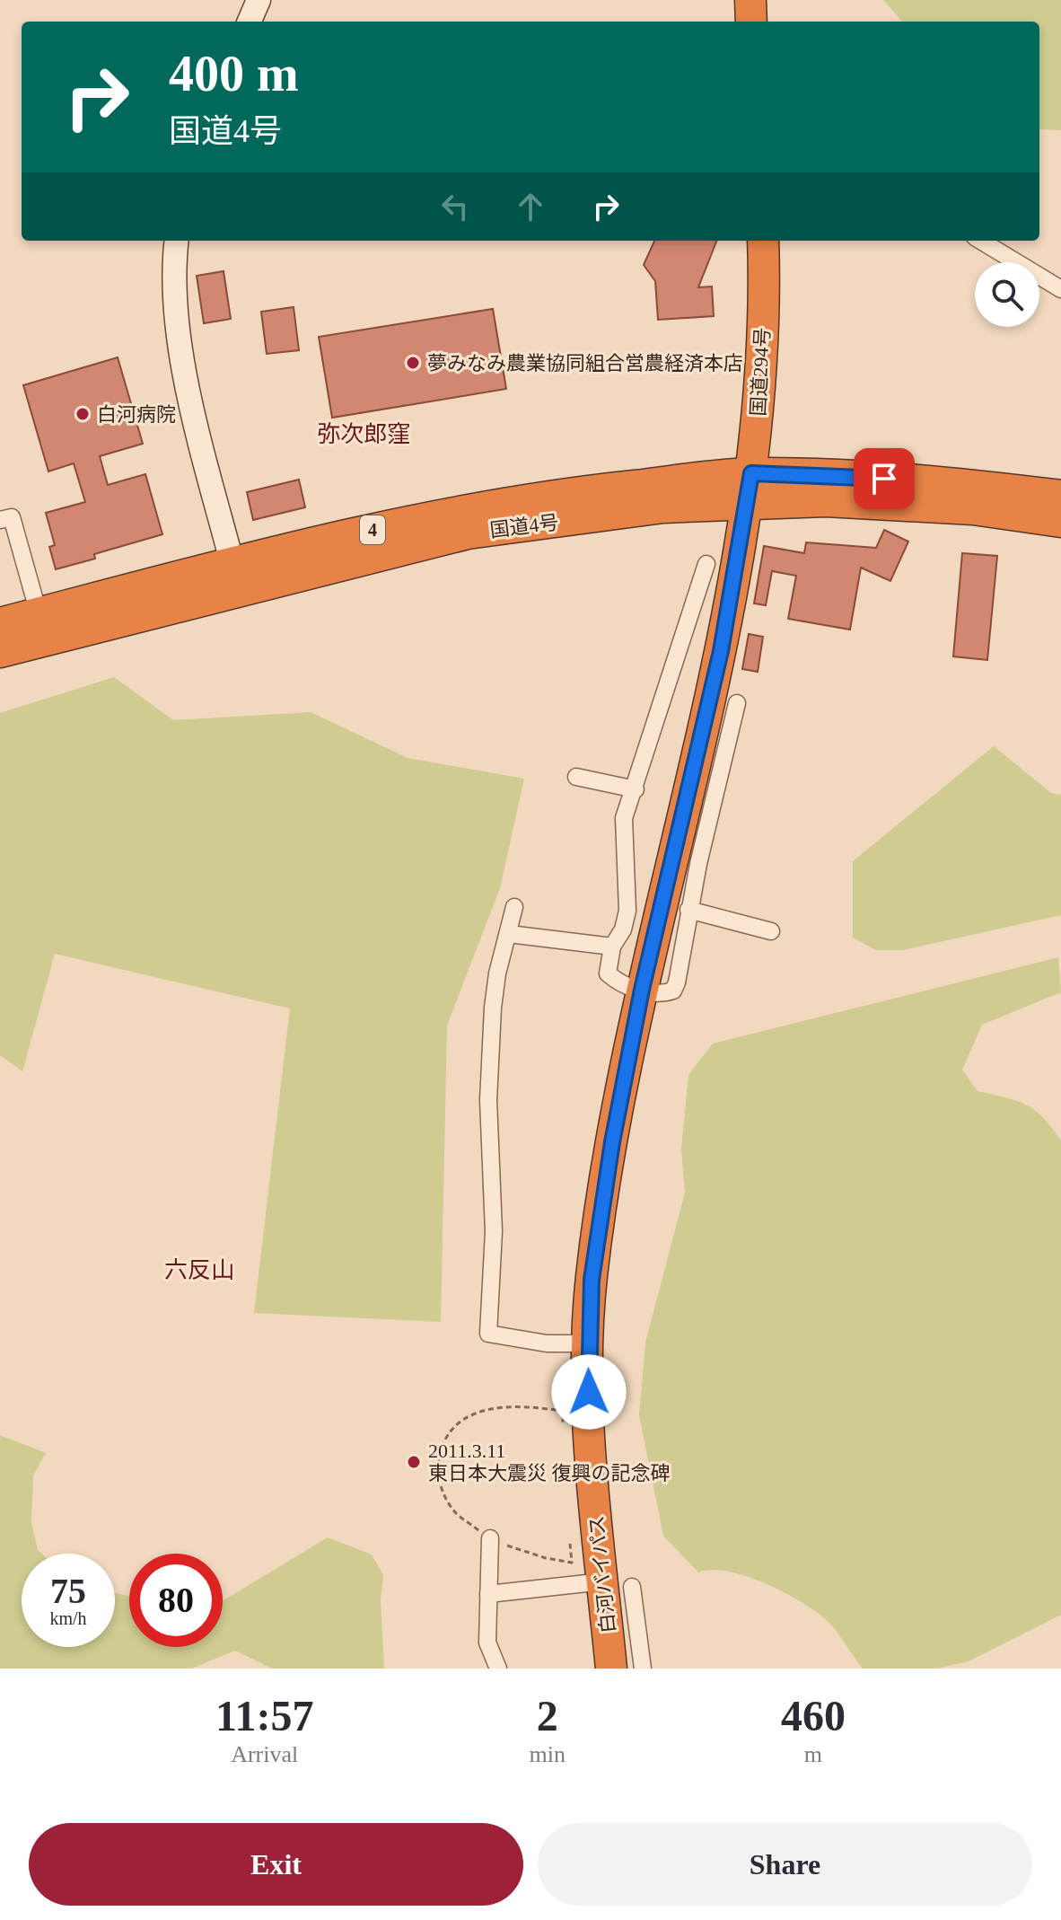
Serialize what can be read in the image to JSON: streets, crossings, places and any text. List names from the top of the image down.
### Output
{
  "streets": {
    "highway": [
      "国道294号",
      "国道4号",
      "4",
      "白河バイパス"
    ]
  },
  "crossings": [
    ["国道294号", "国道4号"],
    ["国道294号", "白河バイパス"],
    ["国道4号", "白河バイパス"]
  ],
  "districts": ["弥次郎窪", "六反山"],
  "places": ["夢みなみ農業協同組合営農経済本店", "白河病院", "2011.3.11 東日本大震災 復興の記念碑"],
  "page": {
    "turn": ["400 m", "国道4号"],
    "speed": "75 km/h",
    "limit": "80",
    "eta": [
      "11:57",
      "Arrival",
      "2",
      "min",
      "460",
      "m"
    ],
    "buttons": ["Exit", "Share"]
  }
}
